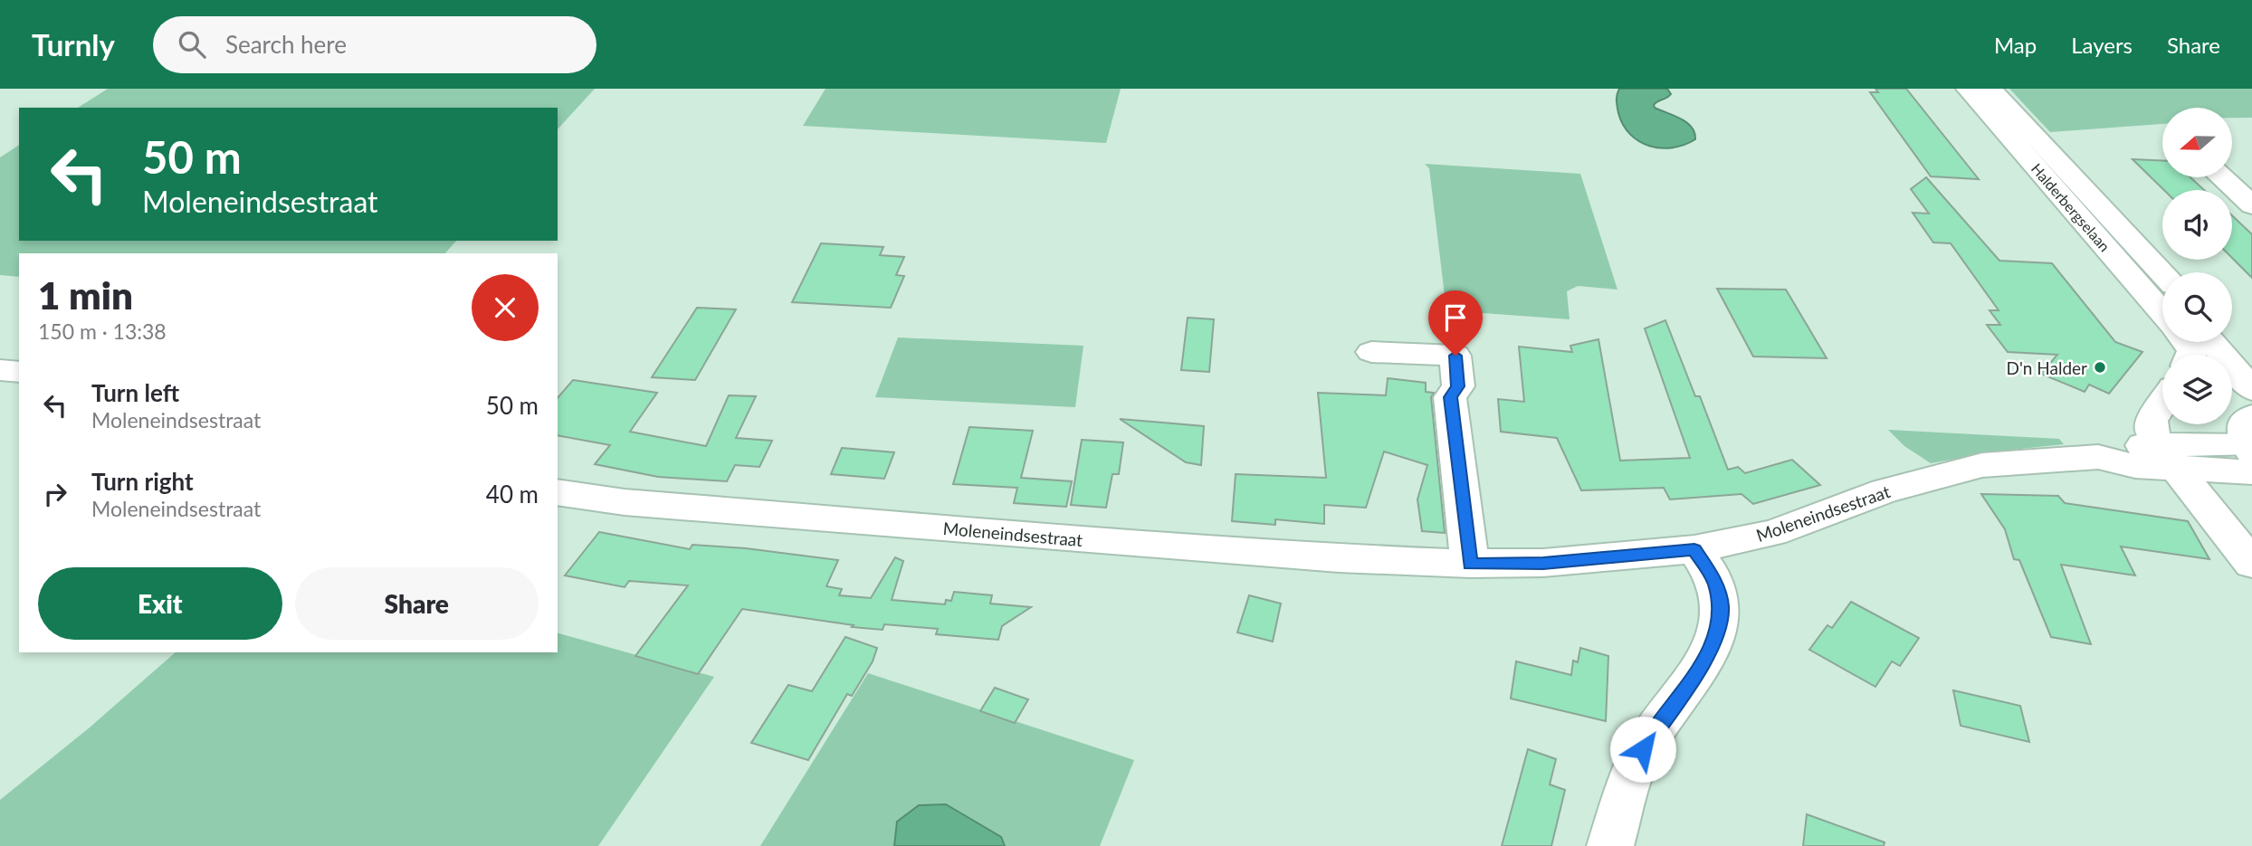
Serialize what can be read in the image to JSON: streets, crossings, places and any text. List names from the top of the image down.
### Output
{
  "streets": {
    "street": ["Halderbergselaan", "Moleneindsestraat"]
  },
  "places": ["D'n Halder"],
  "north": "left",
  "page": {
    "header": "Turnly",
    "search": "Search here",
    "nav": ["Map", "Layers", "Share"],
    "turn": ["50 m", "Moleneindsestraat"],
    "heading": ["1 min", "150 m · 13:38"],
    "list": [
      {
        "name": "Turn left",
        "note": "Moleneindsestraat",
        "value": "50 m"
      },
      {
        "name": "Turn right",
        "note": "Moleneindsestraat",
        "value": "40 m"
      }
    ],
    "buttons": ["Exit", "Share"]
  }
}
